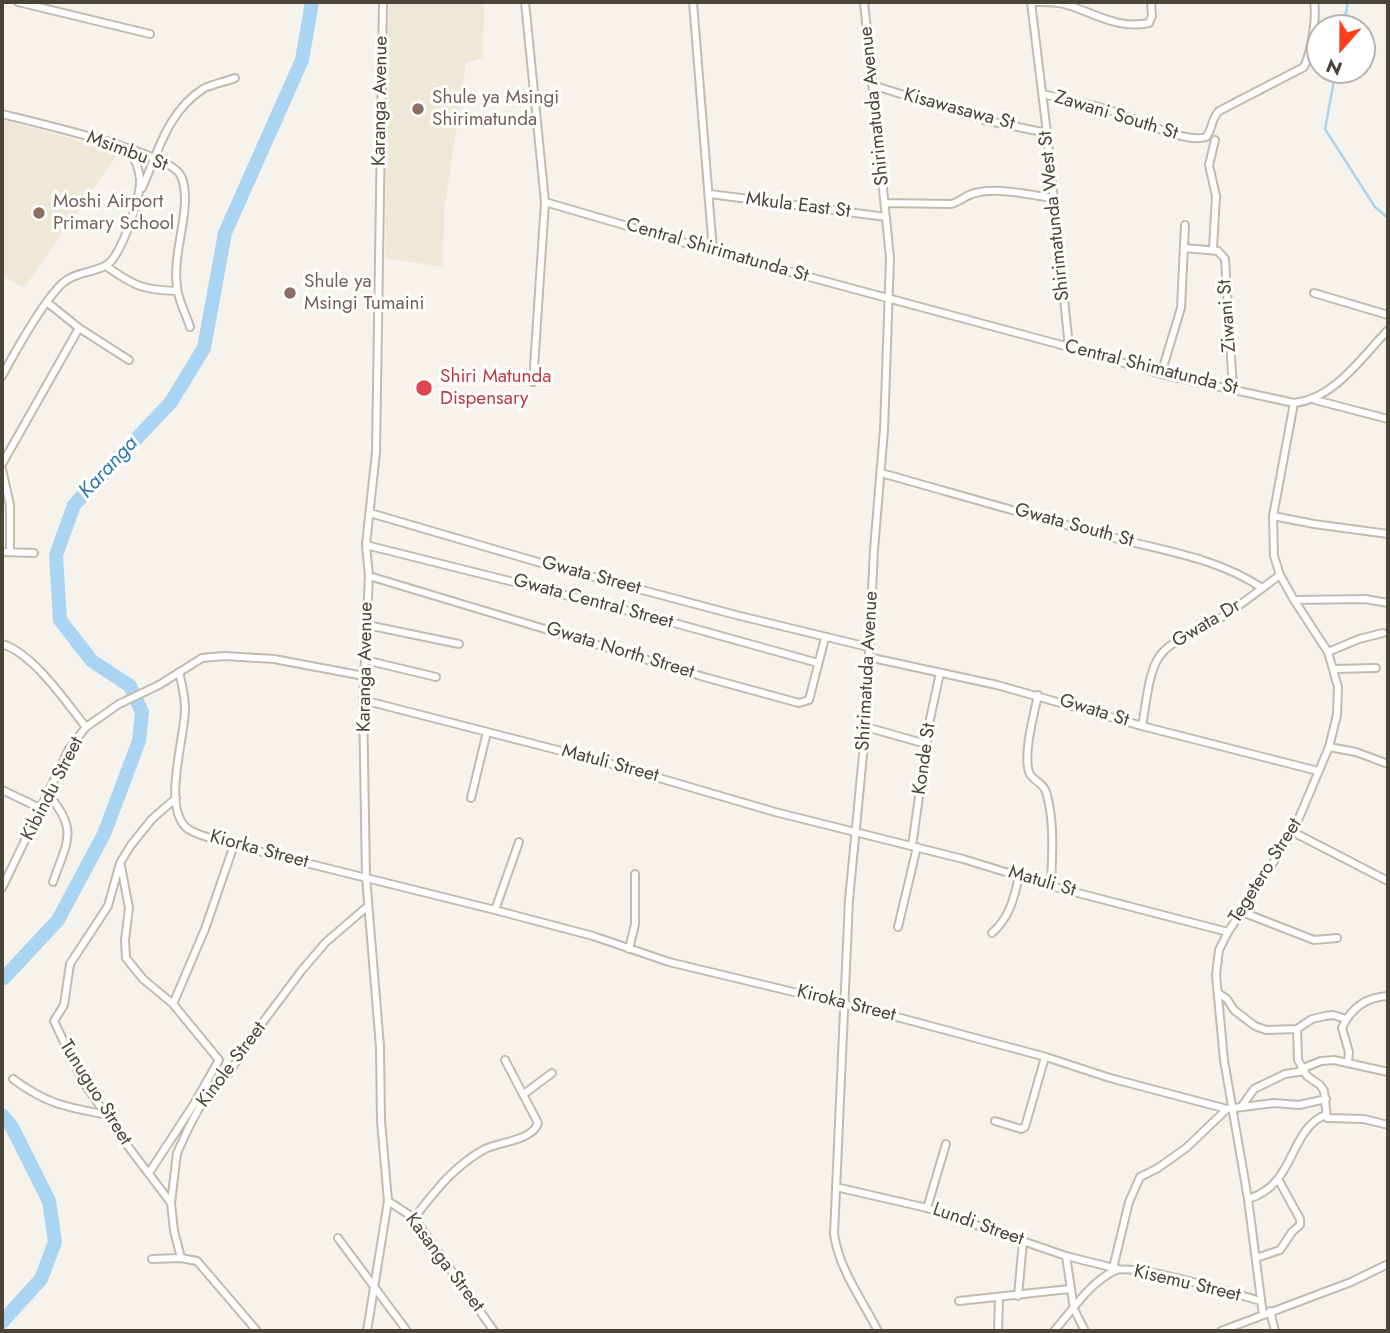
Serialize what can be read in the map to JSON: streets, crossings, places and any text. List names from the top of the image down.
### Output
{
  "streets": {
    "street": [
      "Karanga Avenue",
      "Shirimatuda Avenue",
      "Kisawasawa St",
      "Zawani South St",
      "Msimbu St",
      "Mkula East St",
      "Shirimatunda West St",
      "Central Shirimatunda St",
      "Ziwani St",
      "Central Shimatunda St",
      "Gwata South St",
      "Gwata Street",
      "Gwata Central Street",
      "Gwata Dr",
      "Gwata North Street",
      "Gwata St",
      "Konde St",
      "Matuli Street",
      "Kibindu Street",
      "Kiorka Street",
      "Tegetero Street",
      "Matuli St",
      "Kiroka Street",
      "Kinole Street",
      "Tunuguo Street",
      "Lundi Street",
      "Kasanga Street",
      "Kisemu Street"
    ]
  },
  "crossings": [
    ["Karanga Avenue", "Gwata Street"],
    ["Karanga Avenue", "Gwata Central Street"],
    ["Karanga Avenue", "Gwata North Street"],
    ["Karanga Avenue", "Matuli Street"],
    ["Karanga Avenue", "Kiorka Street"],
    ["Karanga Avenue", "Kiroka Street"],
    ["Karanga Avenue", "Kinole Street"],
    ["Karanga Avenue", "Kasanga Street"],
    ["Shirimatuda Avenue", "Kisawasawa St"],
    ["Shirimatuda Avenue", "Mkula East St"],
    ["Shirimatuda Avenue", "Central Shirimatunda St"],
    ["Shirimatuda Avenue", "Central Shimatunda St"],
    ["Shirimatuda Avenue", "Gwata South St"],
    ["Shirimatuda Avenue", "Gwata Street"],
    ["Shirimatuda Avenue", "Gwata St"],
    ["Shirimatuda Avenue", "Matuli Street"],
    ["Shirimatuda Avenue", "Matuli St"],
    ["Shirimatuda Avenue", "Kiroka Street"],
    ["Shirimatuda Avenue", "Lundi Street"],
    ["Kisawasawa St", "Shirimatunda West St"],
    ["Zawani South St", "Shirimatunda West St"],
    ["Shirimatunda West St", "Central Shimatunda St"],
    ["Central Shirimatunda St", "Central Shimatunda St"],
    ["Ziwani St", "Central Shimatunda St"],
    ["Central Shimatunda St", "Tegetero Street"],
    ["Gwata South St", "Gwata Dr"],
    ["Gwata Street", "Gwata North Street"],
    ["Gwata Central Street", "Gwata North Street"],
    ["Gwata Dr", "Gwata St"],
    ["Gwata Dr", "Tegetero Street"],
    ["Gwata St", "Konde St"],
    ["Gwata St", "Tegetero Street"],
    ["Konde St", "Matuli St"],
    ["Matuli Street", "Matuli St"],
    ["Kibindu Street", "Kiorka Street"],
    ["Kiorka Street", "Kiroka Street"],
    ["Kiorka Street", "Tunuguo Street"],
    ["Tegetero Street", "Matuli St"],
    ["Tegetero Street", "Kiroka Street"],
    ["Tegetero Street", "Kisemu Street"],
    ["Kinole Street", "Tunuguo Street"],
    ["Lundi Street", "Kisemu Street"]
  ],
  "water": ["Karanga"],
  "places": [
    "Shule ya Msingi Shirimatunda",
    "Moshi Airport Primary School",
    "Shule ya Msingi Tumaini",
    "Shiri Matunda Dispensary"
  ],
  "north": "bottom"
}
